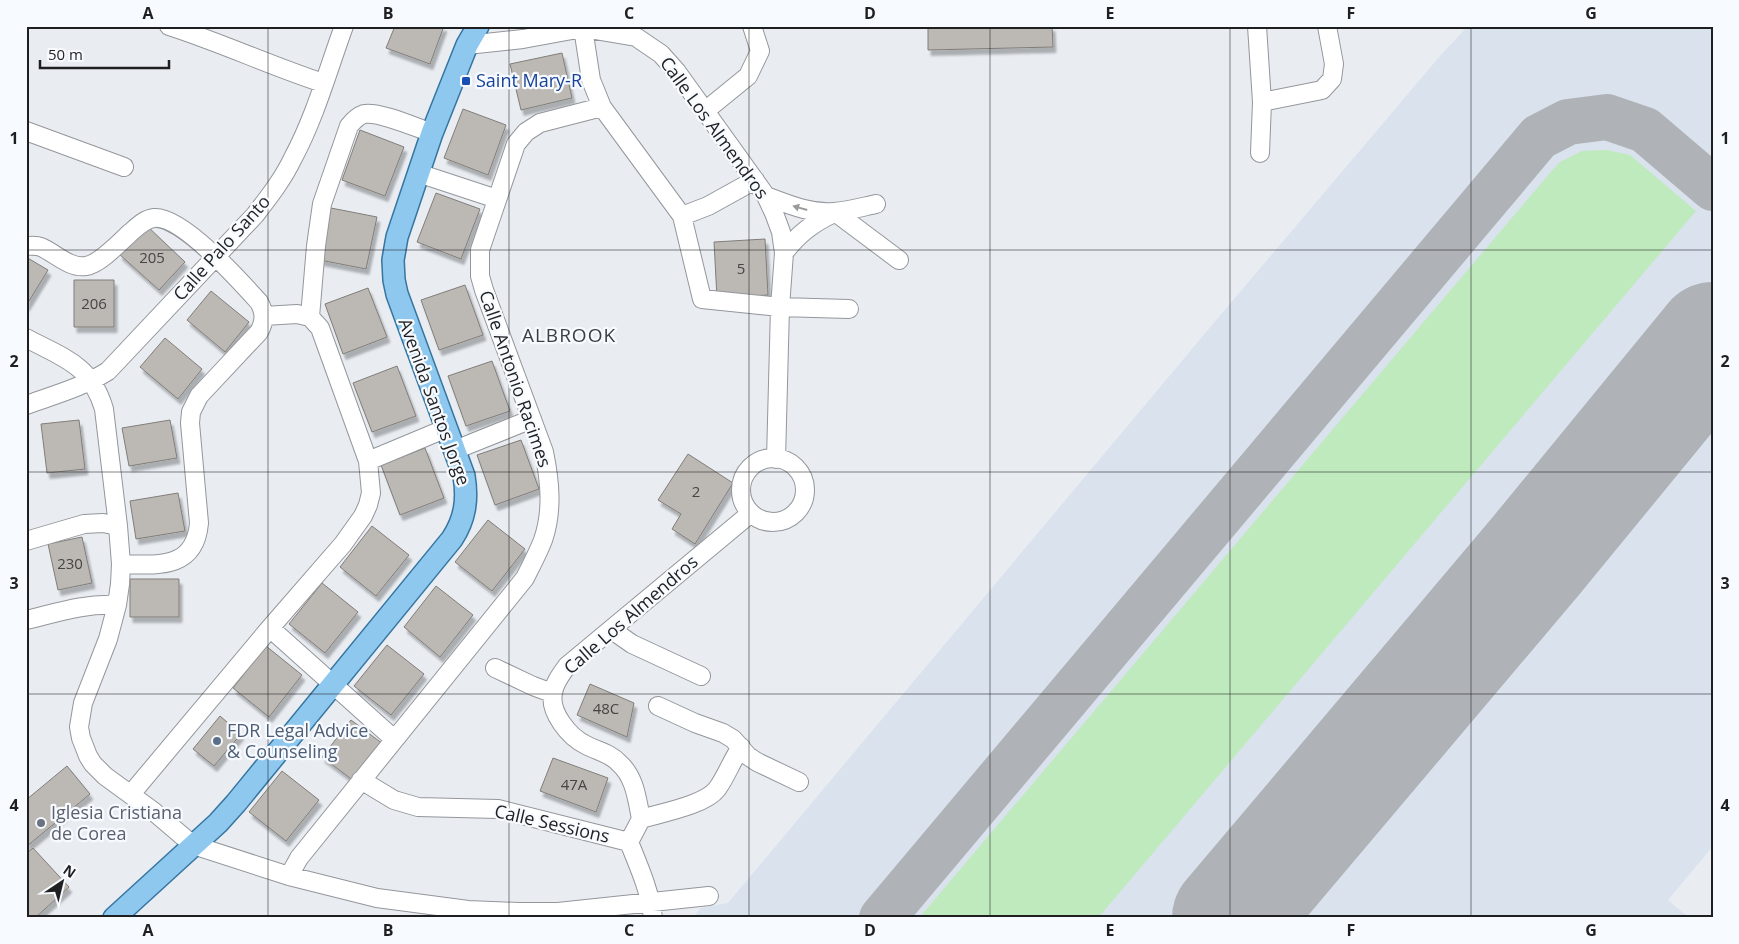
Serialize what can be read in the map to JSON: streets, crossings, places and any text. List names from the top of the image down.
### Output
{
  "streets": {
    "main road": ["Avenida Santos Jorge"],
    "street": [
      "Calle Los Almendros",
      "Calle Palo Santo",
      "Calle Antonio Racimes",
      "Calle Sessions"
    ]
  },
  "crossings": [
    ["Calle Los Almendros", "Avenida Santos Jorge"],
    ["Calle Antonio Racimes", "Calle Sessions"]
  ],
  "districts": ["ALBROOK"],
  "places": {
    "transit": ["Saint Mary-R"],
    "other": ["FDR Legal Advice & Counseling", "Iglesia Cristiana de Corea"]
  },
  "house_numbers": [
    "205",
    "5",
    "206",
    "2",
    "230",
    "48C",
    "47A"
  ],
  "scale_bar": "50 m",
  "north": "top right",
  "grid": {
    "columns": [
      "A",
      "B",
      "C",
      "D",
      "E",
      "F",
      "G"
    ],
    "rows": [
      "1",
      "2",
      "3",
      "4"
    ]
  }
}
